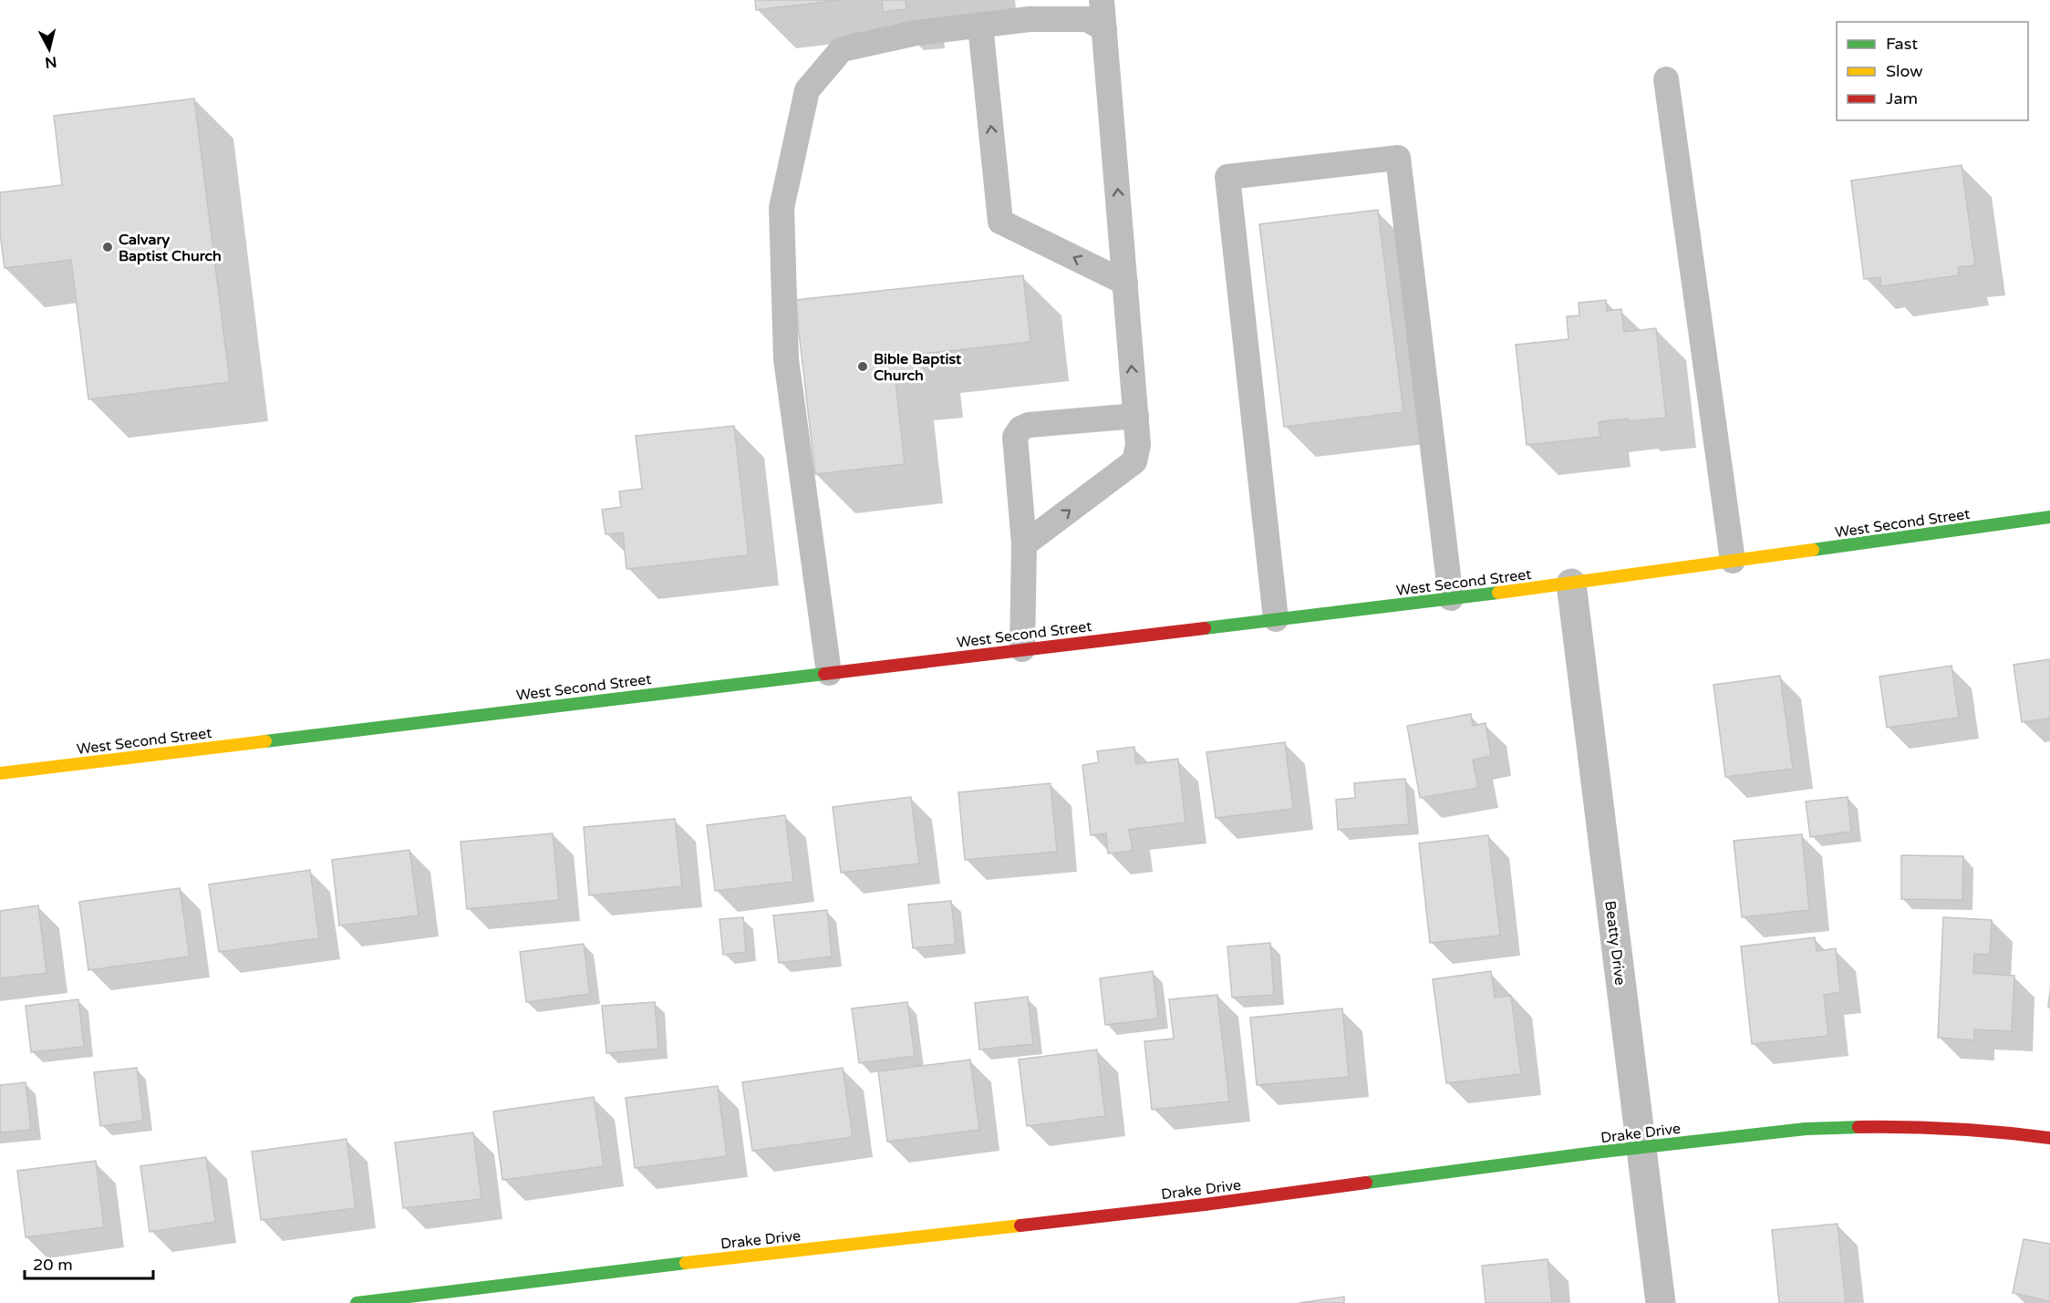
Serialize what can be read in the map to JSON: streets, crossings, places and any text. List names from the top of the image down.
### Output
{
  "streets": {
    "main road": ["West Second Street", "Drake Drive"],
    "street": ["Beatty Drive"]
  },
  "crossings": [
    ["West Second Street", "Beatty Drive"],
    ["Beatty Drive", "Drake Drive"]
  ],
  "places": ["Calvary Baptist Church", "Bible Baptist Church"],
  "legend": ["Fast", "Slow", "Jam"],
  "scale_bar": "20 m",
  "north": "bottom"
}
